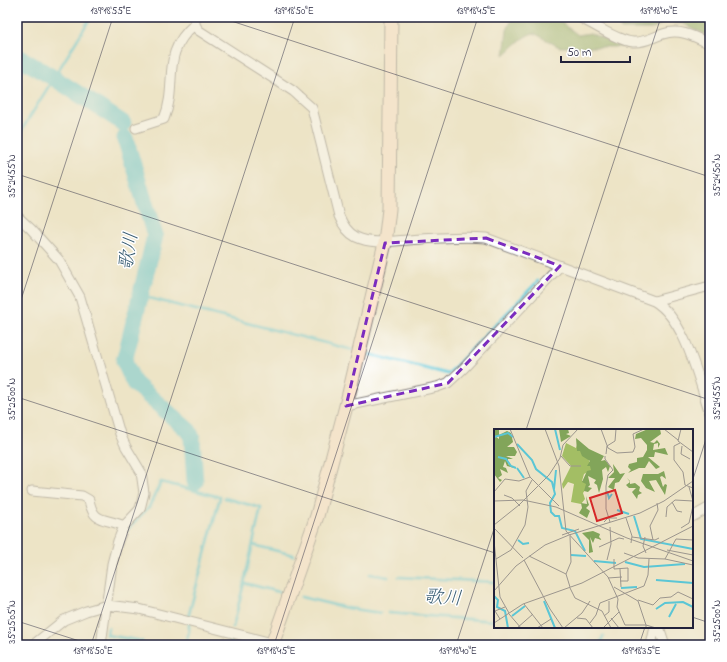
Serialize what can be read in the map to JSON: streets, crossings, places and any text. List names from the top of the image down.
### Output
{
  "water": ["歌川"],
  "scale_bar": "50 m",
  "coordinates": [
    "139°18'55\"E",
    "139°18'50\"E",
    "139°18'45\"E",
    "139°18'40\"E",
    "35°24'50\"N",
    "35°24'55\"N",
    "35°25'00\"N",
    "35°25'05\"N",
    "139°18'35\"E"
  ]
}
